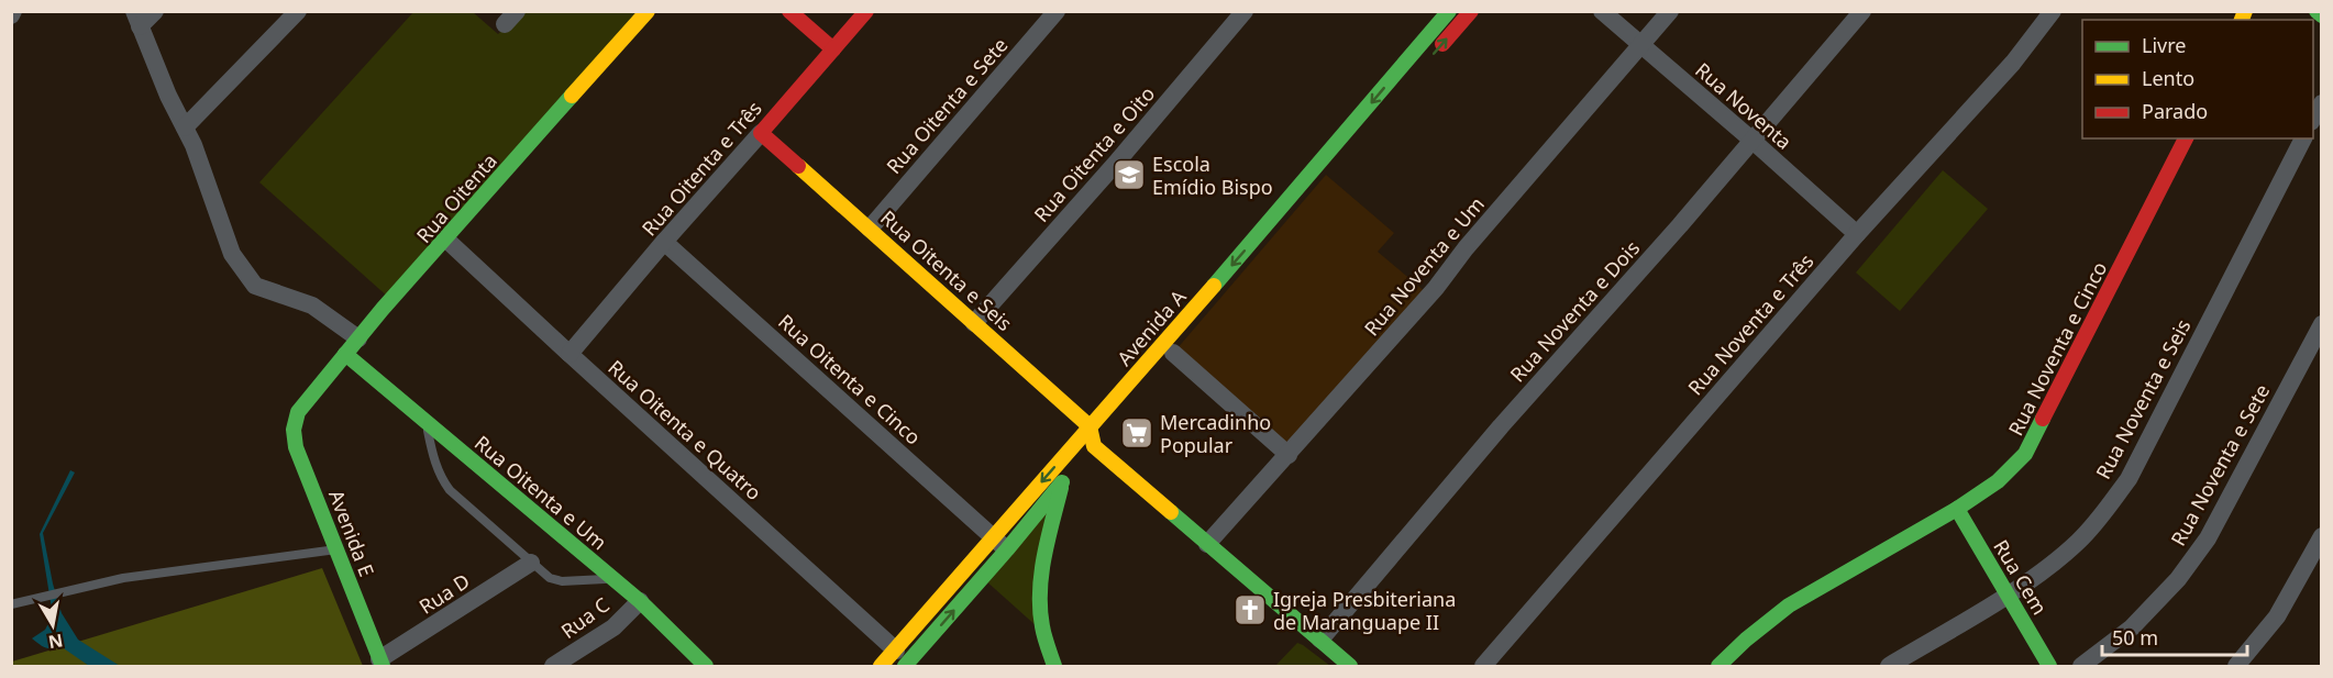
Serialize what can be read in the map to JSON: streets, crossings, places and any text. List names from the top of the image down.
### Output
{
  "streets": {
    "street": [
      "Rua Oitenta e Sete",
      "Rua Noventa",
      "Rua Oitenta e Oito",
      "Rua Oitenta e Três",
      "Rua Oitenta",
      "Rua Noventa e Um",
      "Rua Oitenta e Seis",
      "Rua Noventa e Dois",
      "Rua Noventa e Três",
      "Avenida A",
      "Rua Noventa e Cinco",
      "Rua Oitenta e Cinco",
      "Rua Noventa e Seis",
      "Rua Oitenta e Quatro",
      "Rua Noventa e Sete",
      "Rua Oitenta e Um",
      "Avenida E",
      "Rua Cem",
      "Rua D",
      "Rua C"
    ]
  },
  "crossings": [
    ["Rua Oitenta e Sete", "Rua Oitenta e Seis"],
    ["Rua Noventa", "Rua Noventa e Um"],
    ["Rua Noventa", "Rua Noventa e Dois"],
    ["Rua Noventa", "Rua Noventa e Três"],
    ["Rua Oitenta e Oito", "Rua Oitenta e Seis"],
    ["Rua Oitenta e Três", "Rua Oitenta e Seis"],
    ["Rua Oitenta e Três", "Rua Oitenta e Cinco"],
    ["Rua Oitenta e Três", "Rua Oitenta e Quatro"],
    ["Rua Oitenta", "Rua Oitenta e Quatro"],
    ["Rua Oitenta", "Rua Oitenta e Um"],
    ["Rua Oitenta", "Avenida E"],
    ["Rua Oitenta e Seis", "Avenida A"],
    ["Avenida A", "Rua Oitenta e Cinco"],
    ["Avenida A", "Rua Oitenta e Quatro"],
    ["Rua Noventa e Cinco", "Rua Cem"],
    ["Rua Noventa e Seis", "Rua Cem"],
    ["Rua Oitenta e Um", "Rua C"],
    ["Avenida E", "Rua D"]
  ],
  "places": {
    "school or university": ["Escola Emídio Bispo"],
    "supermarket": ["Mercadinho Popular"],
    "church": ["Igreja Presbiteriana de Maranguape II"]
  },
  "legend": ["Livre", "Lento", "Parado"],
  "scale_bar": "50 m",
  "north": "bottom"
}
